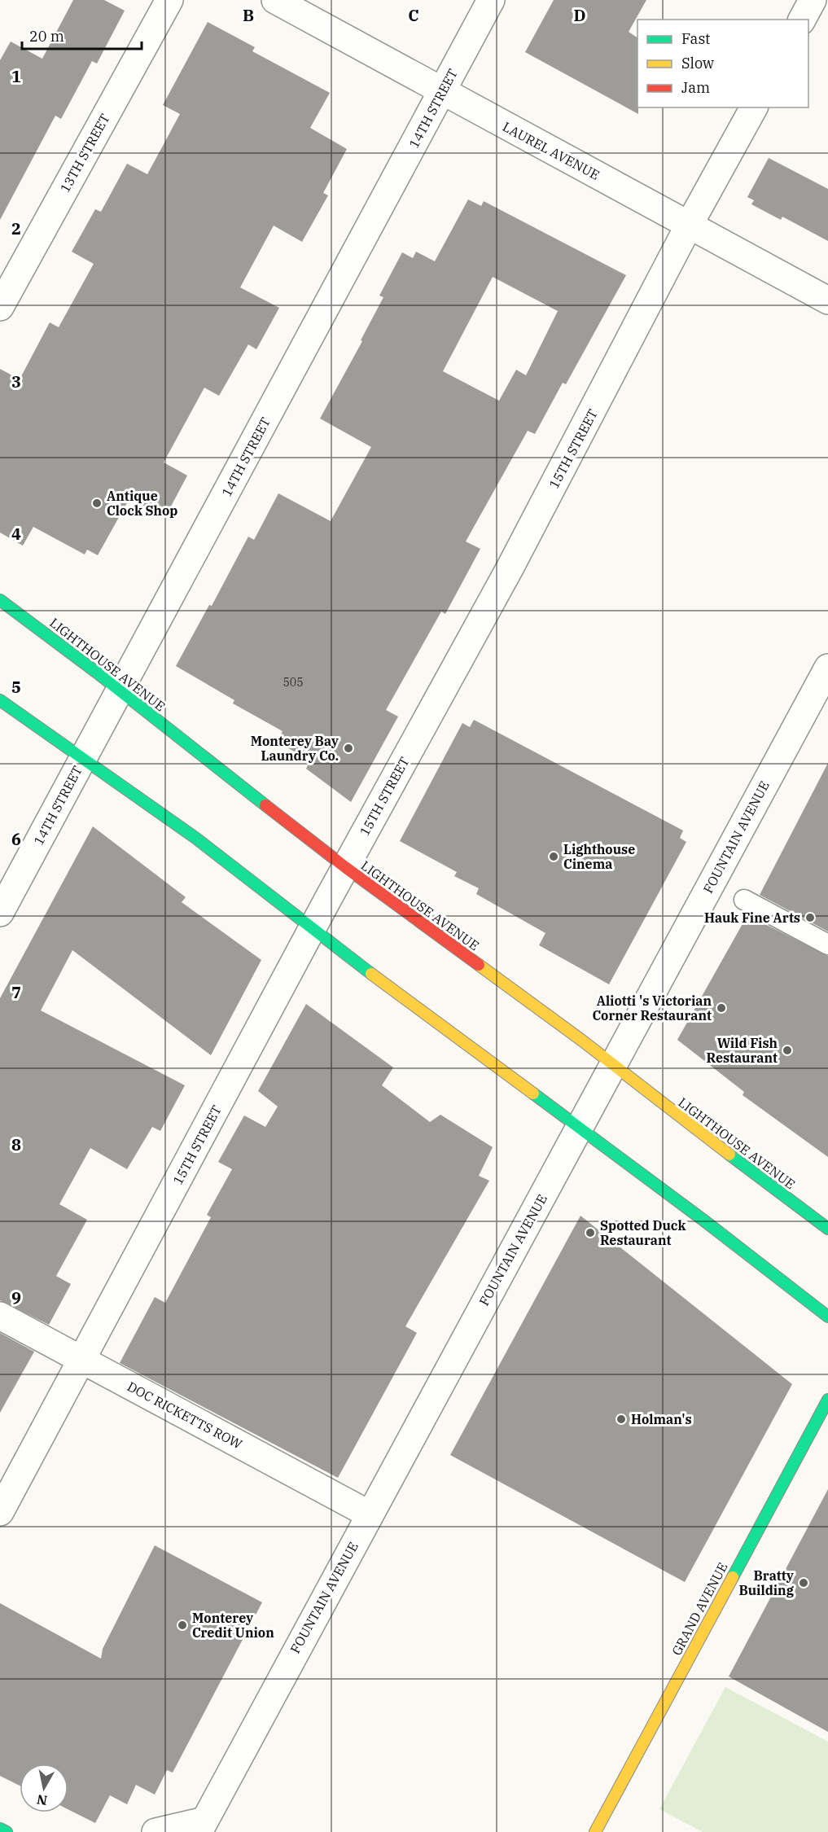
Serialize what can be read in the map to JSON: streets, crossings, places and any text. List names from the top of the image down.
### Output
{
  "streets": {
    "main road": ["LIGHTHOUSE AVENUE", "GRAND AVENUE"],
    "street": [
      "14TH STREET",
      "LAUREL AVENUE",
      "13TH STREET",
      "15TH STREET",
      "FOUNTAIN AVENUE",
      "DOC RICKETTS ROW"
    ]
  },
  "crossings": [
    ["14TH STREET", "LAUREL AVENUE"],
    ["14TH STREET", "LIGHTHOUSE AVENUE"],
    ["LAUREL AVENUE", "15TH STREET"],
    ["15TH STREET", "LIGHTHOUSE AVENUE"],
    ["15TH STREET", "DOC RICKETTS ROW"],
    ["LIGHTHOUSE AVENUE", "FOUNTAIN AVENUE"],
    ["FOUNTAIN AVENUE", "DOC RICKETTS ROW"]
  ],
  "places": [
    "Antique Clock Shop",
    "Monterey Bay Laundry Co.",
    "Lighthouse Cinema",
    "Hauk Fine Arts",
    "Aliotti 's Victorian Corner Restaurant",
    "Wild Fish Restaurant",
    "Spotted Duck Restaurant",
    "Holman's",
    "Bratty Building",
    "Monterey Credit Union"
  ],
  "house_numbers": ["505"],
  "legend": ["Fast", "Slow", "Jam"],
  "scale_bar": "20 m",
  "north": "bottom",
  "grid": {
    "columns": ["B", "C", "D"],
    "rows": [
      "1",
      "2",
      "3",
      "4",
      "5",
      "6",
      "7",
      "8",
      "9"
    ]
  }
}
